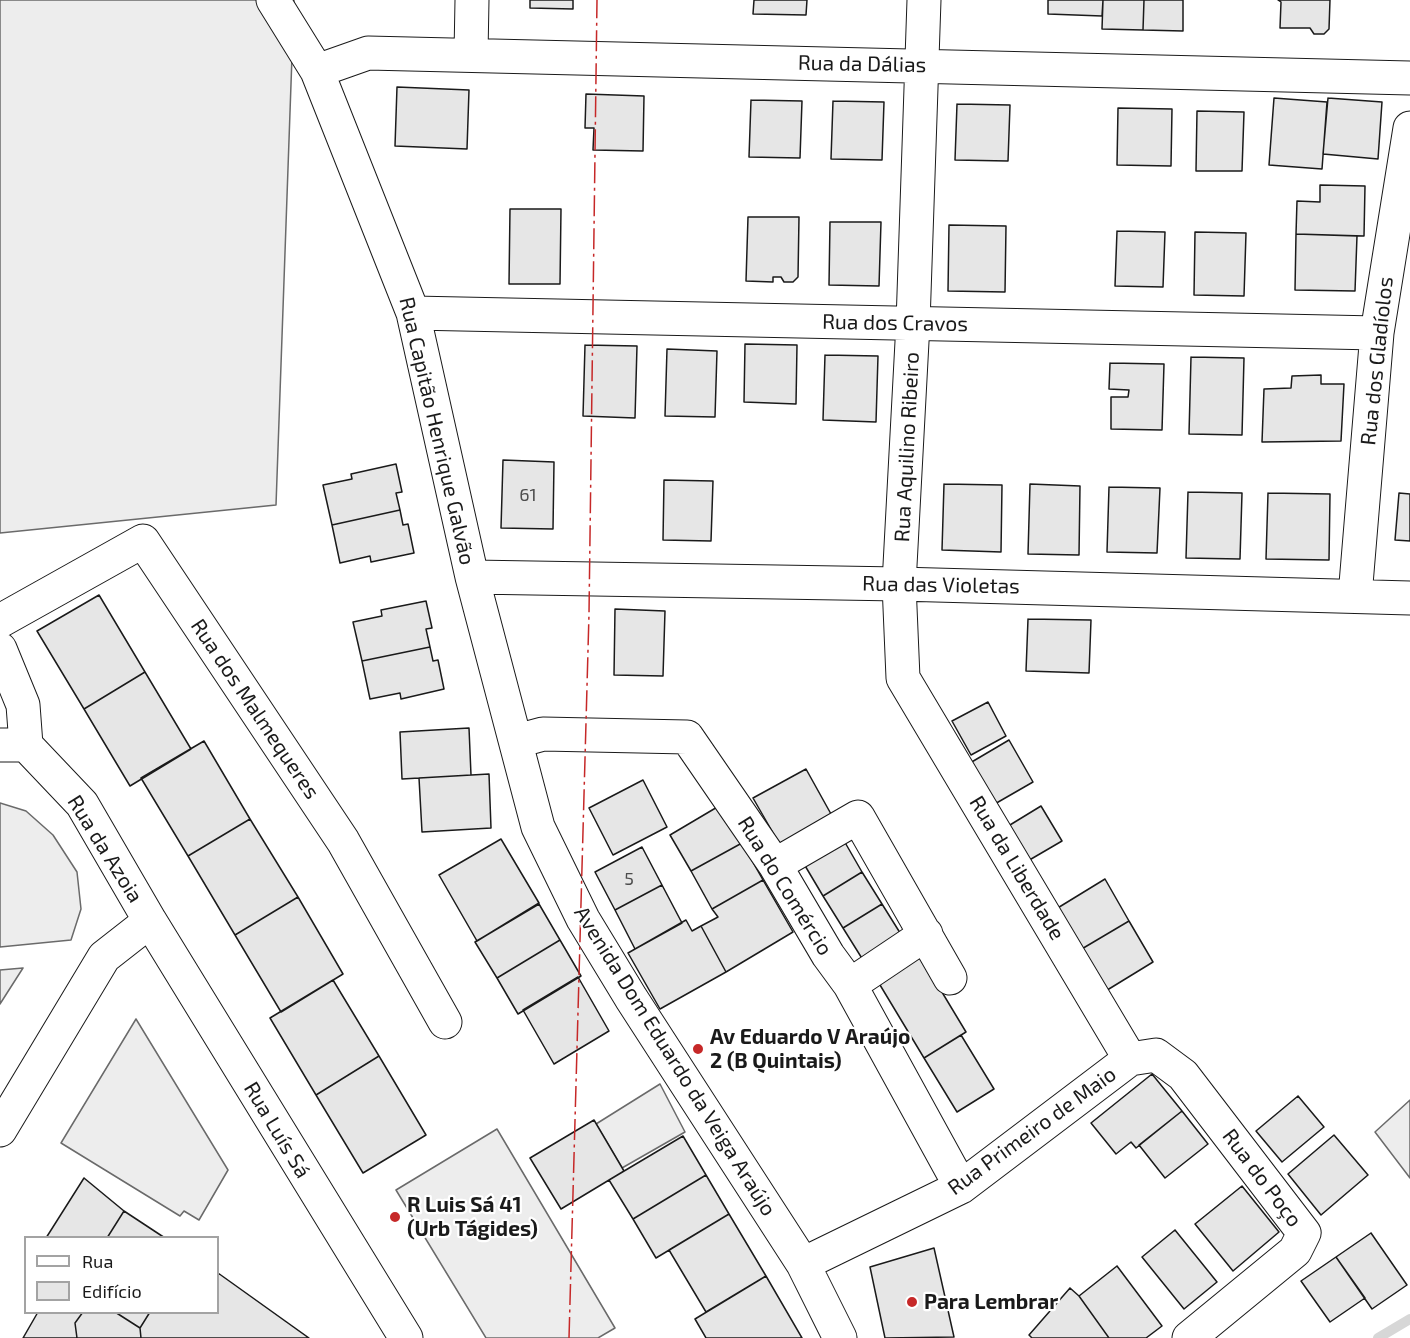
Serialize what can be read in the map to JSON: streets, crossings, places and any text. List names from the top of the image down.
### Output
{
  "streets": {
    "street": [
      "Rua da Dálias",
      "Rua dos Cravos",
      "Rua dos Gladíolos",
      "Rua Capitão Henrique Galvão",
      "Rua Aquilino Ribeiro",
      "Rua das Violetas",
      "Rua dos Malmequeres",
      "Rua da Azoia",
      "Rua da Liberdade",
      "Rua do Comércio",
      "Avenida Dom Eduardo da Veiga Araújo",
      "Rua Luís Sá",
      "Rua Primeiro de Maio",
      "Rua do Poço"
    ]
  },
  "crossings": [
    ["Rua da Dálias", "Rua Capitão Henrique Galvão"],
    ["Rua da Dálias", "Rua Aquilino Ribeiro"],
    ["Rua dos Cravos", "Rua dos Gladíolos"],
    ["Rua dos Cravos", "Rua Capitão Henrique Galvão"],
    ["Rua dos Cravos", "Rua Aquilino Ribeiro"],
    ["Rua dos Gladíolos", "Rua das Violetas"],
    ["Rua Capitão Henrique Galvão", "Rua das Violetas"],
    ["Rua Capitão Henrique Galvão", "Rua do Comércio"],
    ["Rua Capitão Henrique Galvão", "Avenida Dom Eduardo da Veiga Araújo"],
    ["Rua Aquilino Ribeiro", "Rua das Violetas"],
    ["Rua Aquilino Ribeiro", "Rua da Liberdade"],
    ["Rua da Azoia", "Rua Luís Sá"],
    ["Rua da Liberdade", "Rua Primeiro de Maio"],
    ["Rua da Liberdade", "Rua do Poço"],
    ["Rua do Comércio", "Avenida Dom Eduardo da Veiga Araújo"],
    ["Rua do Comércio", "Rua Primeiro de Maio"],
    ["Avenida Dom Eduardo da Veiga Araújo", "Rua Primeiro de Maio"],
    ["Rua Primeiro de Maio", "Rua do Poço"]
  ],
  "places": ["Av Eduardo V Araújo 2 (B Quintais)", "R Luis Sá 41 (Urb Tágides)", "Para Lembrar"],
  "house_numbers": ["61", "5"],
  "legend": ["Rua", "Edifício"]
}
